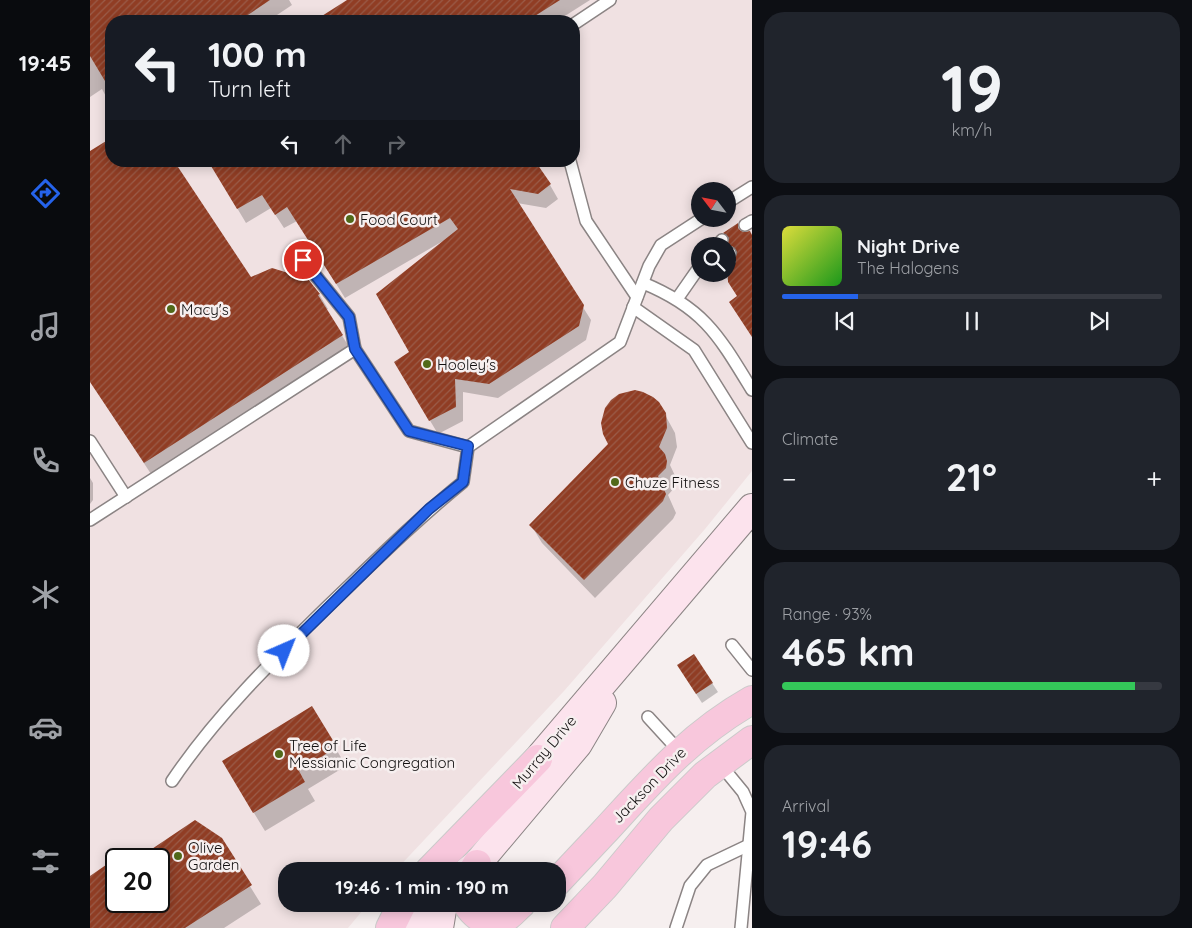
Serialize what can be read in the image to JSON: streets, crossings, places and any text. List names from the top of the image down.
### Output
{
  "streets": {
    "main road": ["Murray Drive", "Jackson Drive"]
  },
  "places": [
    "Food Court",
    "Macy's",
    "Hooley's",
    "Chuze Fitness",
    "Tree of Life Messianic Congregation",
    "Olive Garden"
  ],
  "north": "top left",
  "page": {
    "tabs": "19:45",
    "tile": [
      ["19", "km/h"],
      "Climate",
      ["Range · 93%", "465 km"],
      ["Arrival", "19:46"]
    ],
    "turn": ["100 m", "Turn left"],
    "song": ["Night Drive", "The Halogens"],
    "heat": ["−", "21°", "+"],
    "limit": "20",
    "trip": "19:46 · 1 min · 190 m"
  }
}
